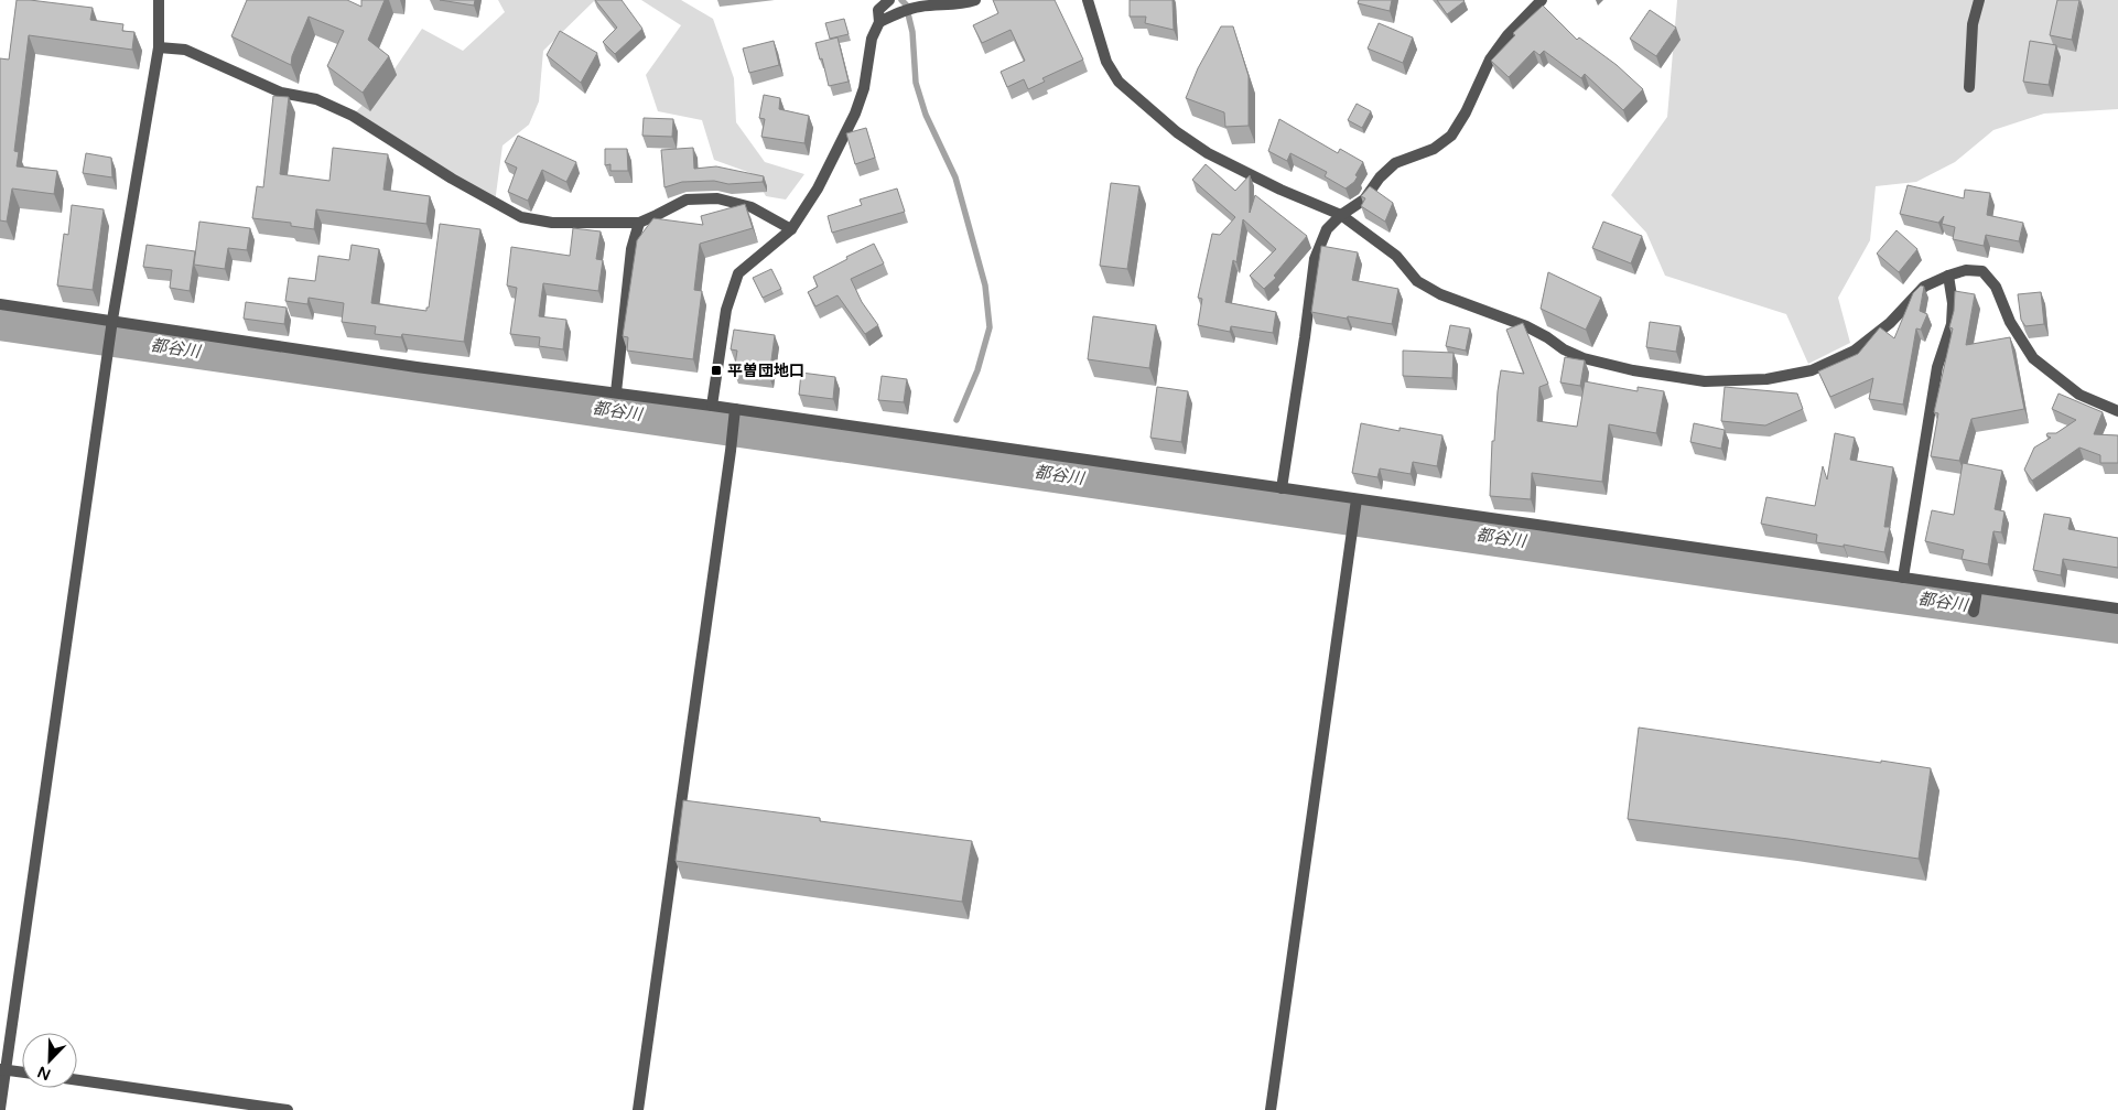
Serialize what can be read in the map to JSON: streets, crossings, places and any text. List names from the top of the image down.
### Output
{
  "water": ["都谷川"],
  "places": {
    "transit": ["平曽団地口"]
  },
  "north": "bottom left"
}
